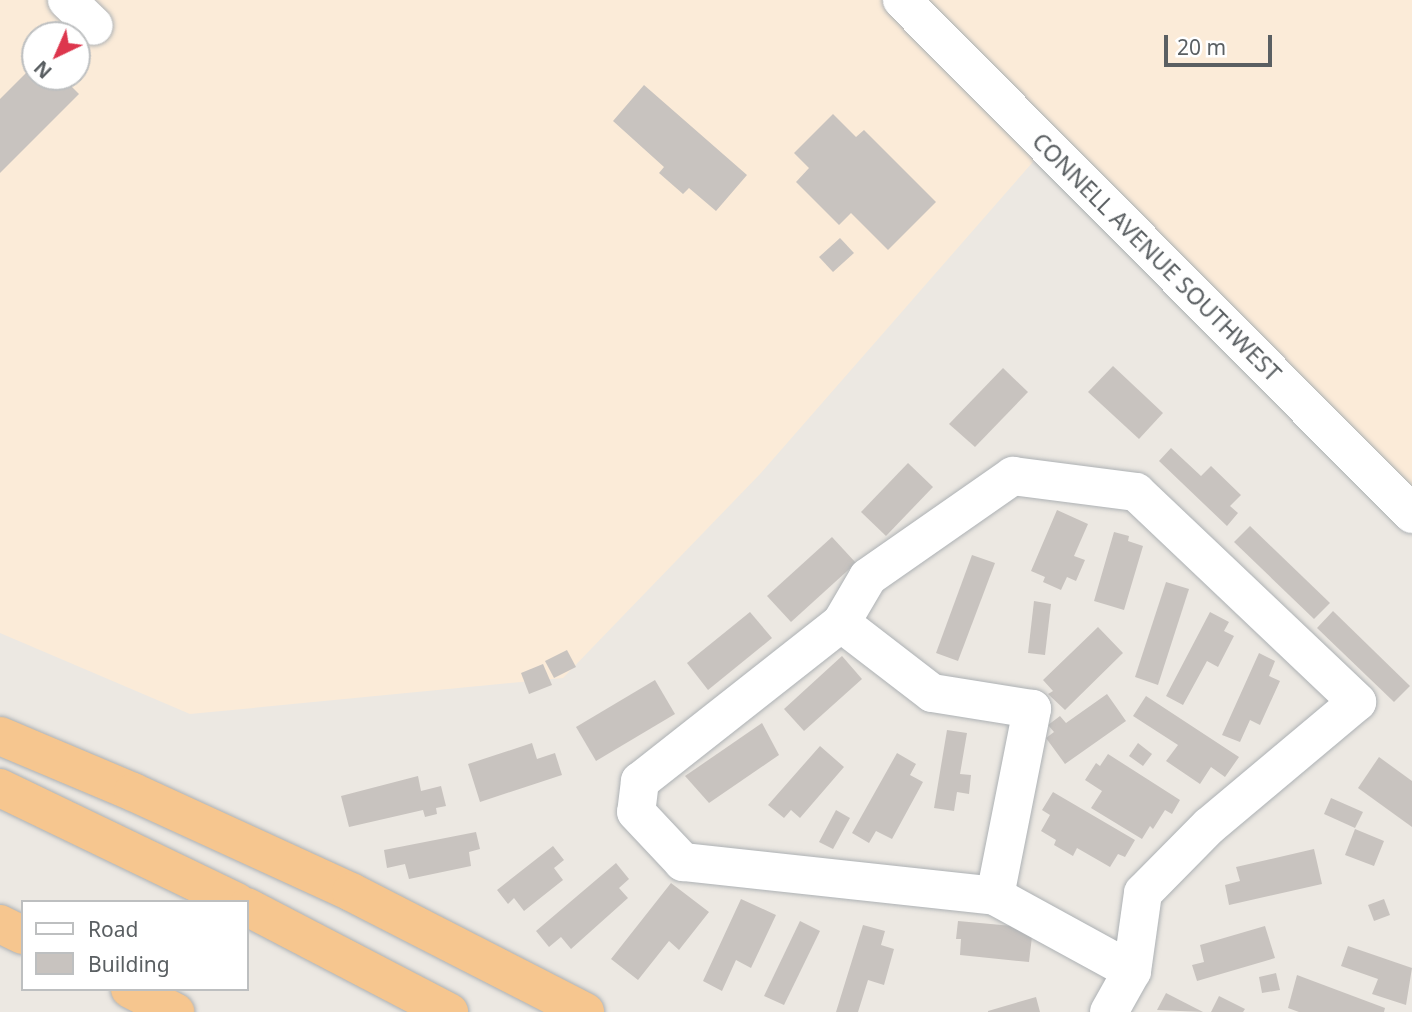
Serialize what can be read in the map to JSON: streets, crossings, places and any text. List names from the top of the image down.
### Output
{
  "streets": {
    "street": ["CONNELL AVENUE SOUTHWEST"]
  },
  "legend": ["Road", "Building"],
  "scale_bar": "20 m",
  "north": "bottom left"
}
